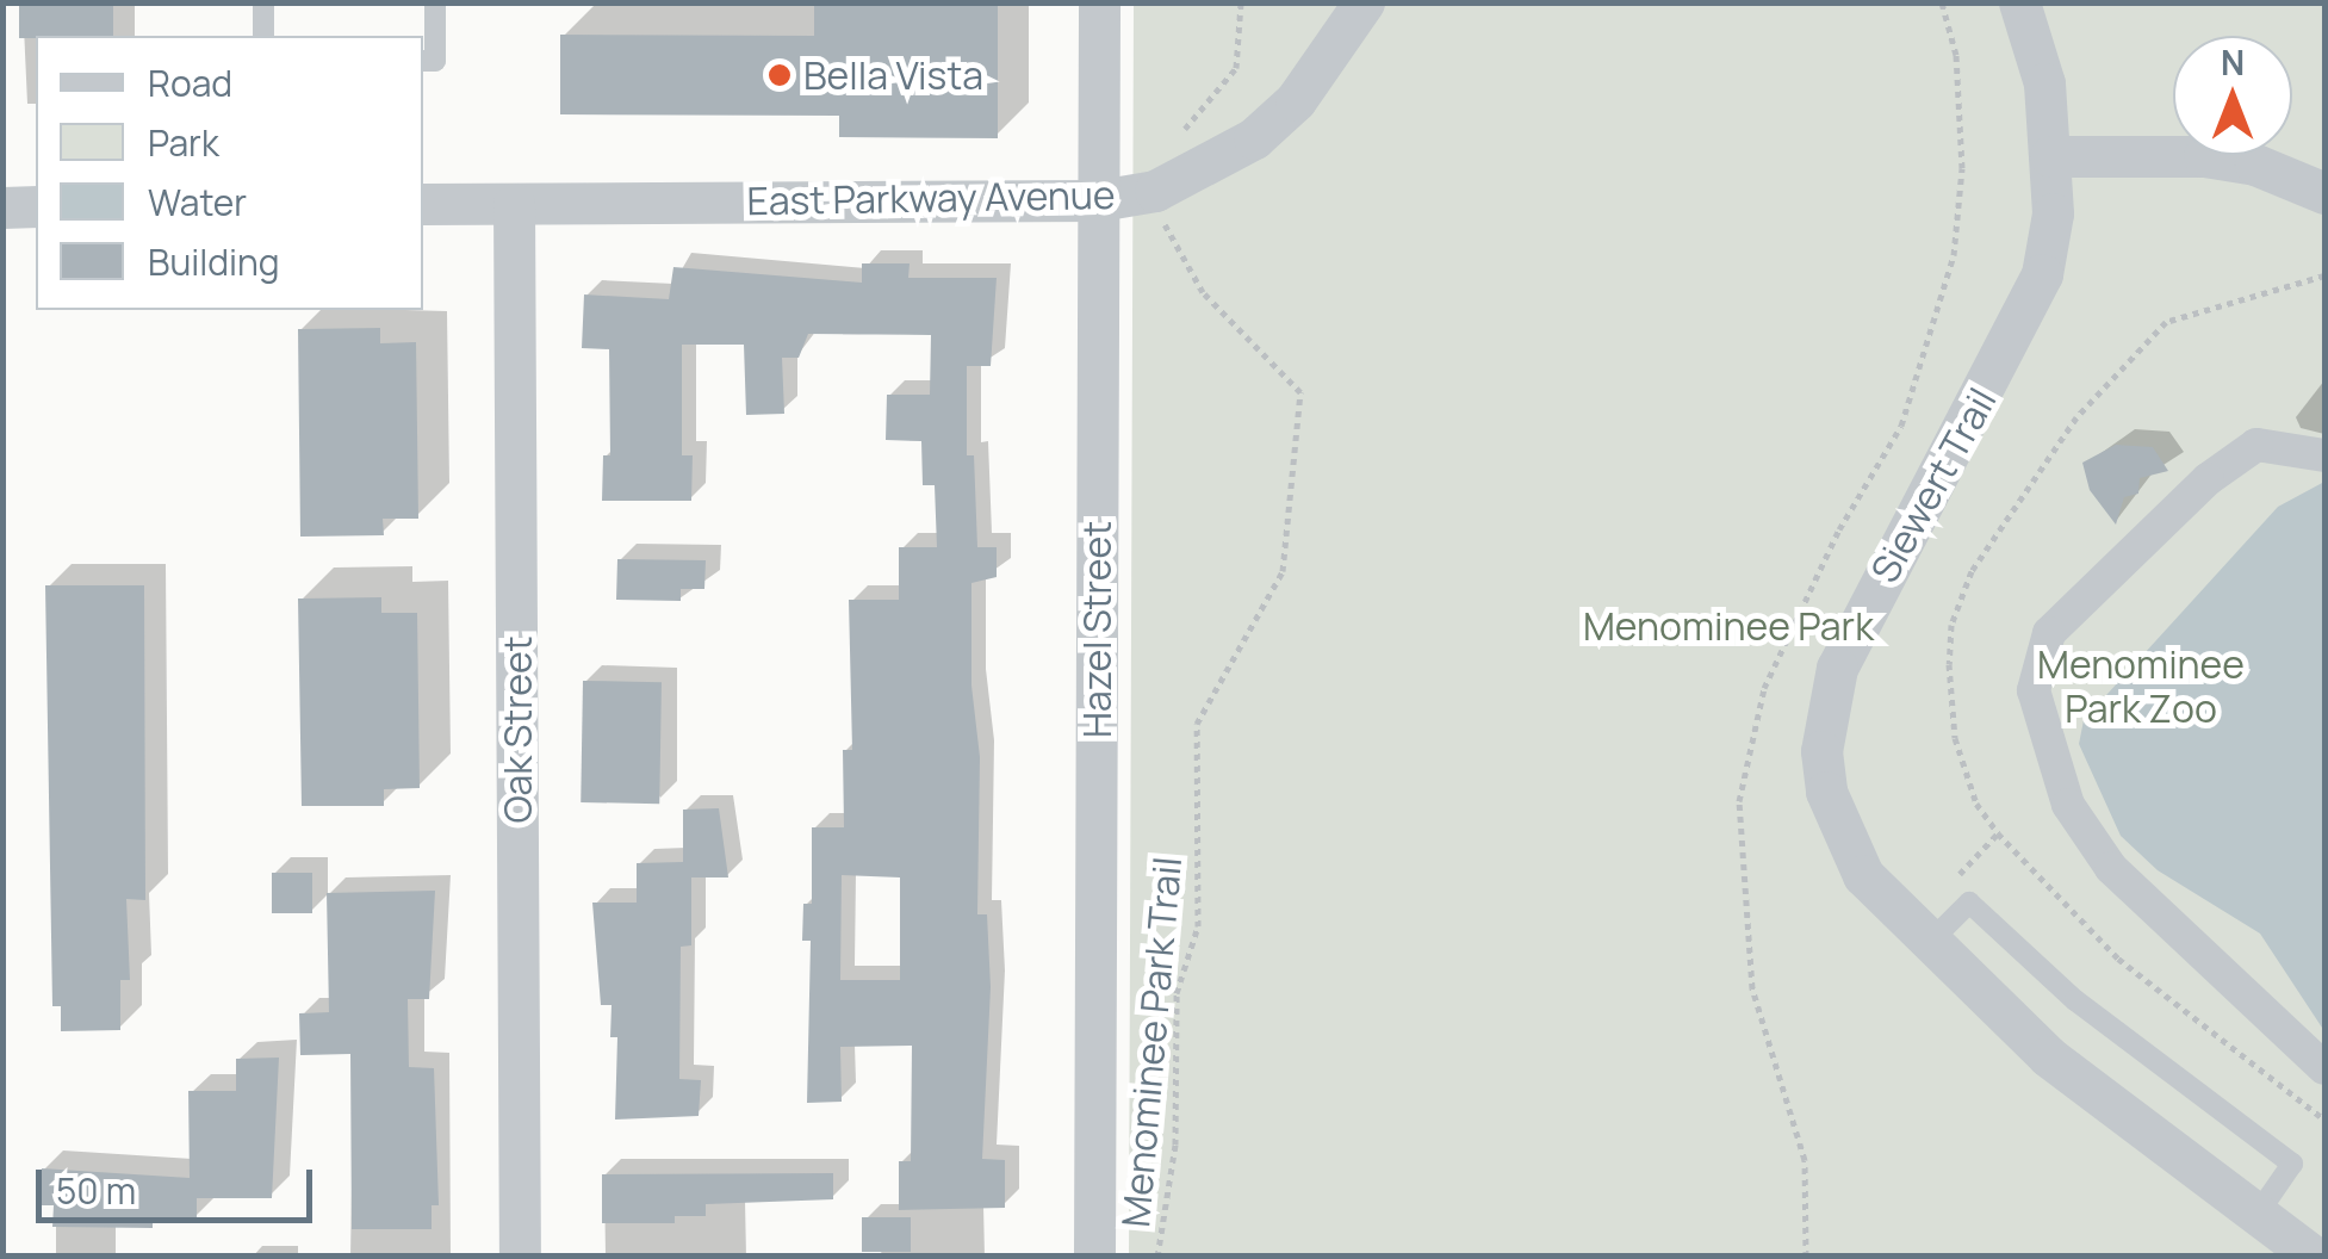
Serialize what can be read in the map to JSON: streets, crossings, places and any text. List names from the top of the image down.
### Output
{
  "streets": {
    "street": [
      "East Parkway Avenue",
      "Siewert Trail",
      "Hazel Street",
      "Oak Street"
    ],
    "path": ["Menominee Park Trail"]
  },
  "crossings": [
    ["East Parkway Avenue", "Hazel Street"],
    ["East Parkway Avenue", "Oak Street"],
    ["East Parkway Avenue", "Menominee Park Trail"]
  ],
  "parks": ["Menominee Park", "Menominee Park Zoo"],
  "places": ["Bella Vista"],
  "legend": [
    "Road",
    "Park",
    "Water",
    "Building"
  ],
  "scale_bar": "50 m",
  "north": "top"
}
